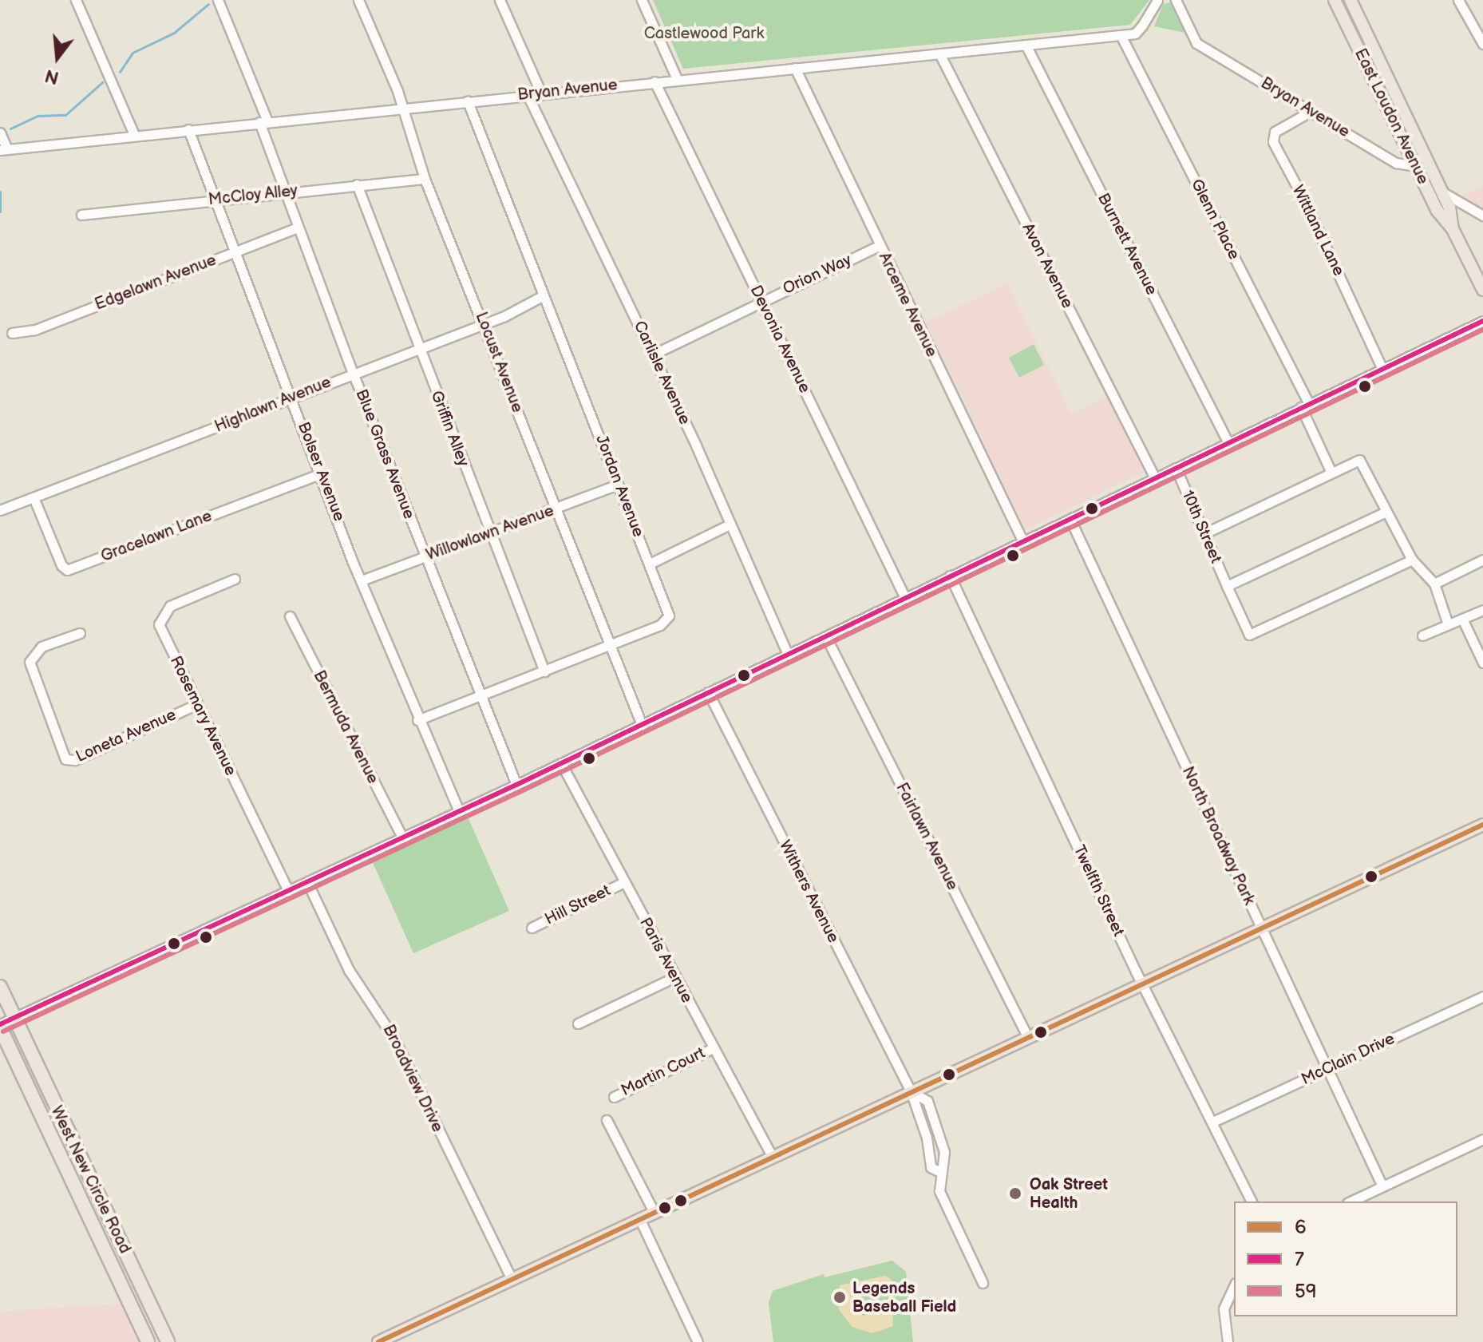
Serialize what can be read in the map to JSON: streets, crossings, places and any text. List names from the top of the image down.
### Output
{
  "streets": {
    "highway": ["West New Circle Road"],
    "main road": ["East Loudon Avenue"],
    "street": [
      "Bryan Avenue",
      "McCloy Alley",
      "Glenn Place",
      "Wittland Lane",
      "Burnett Avenue",
      "Avon Avenue",
      "Orion Way",
      "Edgelawn Avenue",
      "Arceme Avenue",
      "Devonia Avenue",
      "Locust Avenue",
      "Carlisle Avenue",
      "Highlawn Avenue",
      "Griffin Alley",
      "Blue Grass Avenue",
      "Bolser Avenue",
      "Jordan Avenue",
      "10th Street",
      "Willowlawn Avenue",
      "Gracelawn Lane",
      "Rosemary Avenue",
      "Bermuda Avenue",
      "Loneta Avenue",
      "North Broadway Park",
      "Fairlawn Avenue",
      "Twelfth Street",
      "Withers Avenue",
      "Hill Street",
      "Paris Avenue",
      "McClain Drive",
      "Martin Court",
      "Broadview Drive"
    ]
  },
  "crossings": [
    ["Bryan Avenue", "East Loudon Avenue"],
    ["Bryan Avenue", "Glenn Place"],
    ["Bryan Avenue", "Wittland Lane"],
    ["Bryan Avenue", "Burnett Avenue"],
    ["Bryan Avenue", "Avon Avenue"],
    ["Bryan Avenue", "Arceme Avenue"],
    ["Bryan Avenue", "Devonia Avenue"],
    ["Bryan Avenue", "Locust Avenue"],
    ["Bryan Avenue", "Carlisle Avenue"],
    ["Bryan Avenue", "Blue Grass Avenue"],
    ["Bryan Avenue", "Bolser Avenue"],
    ["Bryan Avenue", "Jordan Avenue"],
    ["McCloy Alley", "Locust Avenue"],
    ["McCloy Alley", "Griffin Alley"],
    ["McCloy Alley", "Blue Grass Avenue"],
    ["McCloy Alley", "Bolser Avenue"],
    ["Orion Way", "Arceme Avenue"],
    ["Orion Way", "Devonia Avenue"],
    ["Orion Way", "Carlisle Avenue"],
    ["Edgelawn Avenue", "Blue Grass Avenue"],
    ["Edgelawn Avenue", "Bolser Avenue"],
    ["Locust Avenue", "Highlawn Avenue"],
    ["Locust Avenue", "Jordan Avenue"],
    ["Locust Avenue", "Willowlawn Avenue"],
    ["Highlawn Avenue", "Griffin Alley"],
    ["Highlawn Avenue", "Blue Grass Avenue"],
    ["Highlawn Avenue", "Bolser Avenue"],
    ["Highlawn Avenue", "Jordan Avenue"],
    ["Highlawn Avenue", "Gracelawn Lane"],
    ["Griffin Alley", "Jordan Avenue"],
    ["Griffin Alley", "Willowlawn Avenue"],
    ["Blue Grass Avenue", "Jordan Avenue"],
    ["Blue Grass Avenue", "Willowlawn Avenue"],
    ["Bolser Avenue", "Jordan Avenue"],
    ["Bolser Avenue", "Willowlawn Avenue"],
    ["Bolser Avenue", "Gracelawn Lane"],
    ["Jordan Avenue", "Willowlawn Avenue"],
    ["Rosemary Avenue", "Loneta Avenue"],
    ["North Broadway Park", "McClain Drive"],
    ["Twelfth Street", "McClain Drive"],
    ["Hill Street", "Paris Avenue"],
    ["Paris Avenue", "Martin Court"]
  ],
  "parks": ["Castlewood Park"],
  "places": ["Oak Street Health", "Legends Baseball Field"],
  "lines": ["transit line 7", "transit line 59", "transit line 6"],
  "legend": ["6", "7", "59"],
  "north": "bottom"
}
